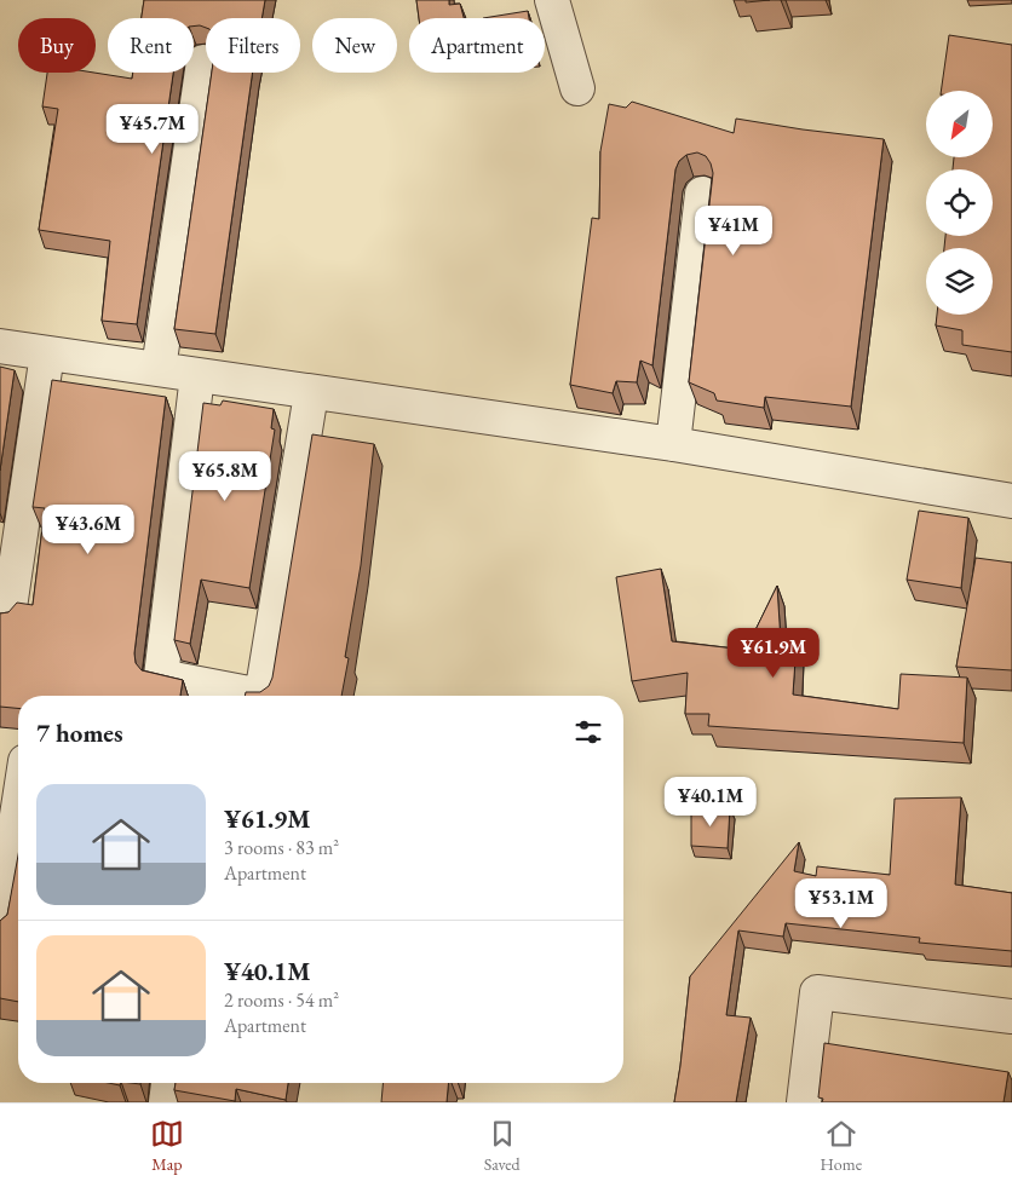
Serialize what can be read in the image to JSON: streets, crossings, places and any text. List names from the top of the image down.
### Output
{
  "north": "bottom left",
  "page": {
    "chip": [
      "Buy",
      "Rent",
      "Filters",
      "New",
      "Apartment"
    ],
    "price": [
      "¥45.7M",
      "¥41M",
      "¥65.8M",
      "¥43.6M",
      "¥61.9M",
      "¥40.1M",
      "¥53.1M"
    ],
    "heading": "7 homes",
    "list": [
      {
        "name": "¥61.9M",
        "note": "3 rooms · 83 m² · Apartment"
      },
      {
        "name": "¥40.1M",
        "note": "2 rooms · 54 m² · Apartment"
      }
    ],
    "tabs": ["Map", "Saved", "Home"]
  }
}
